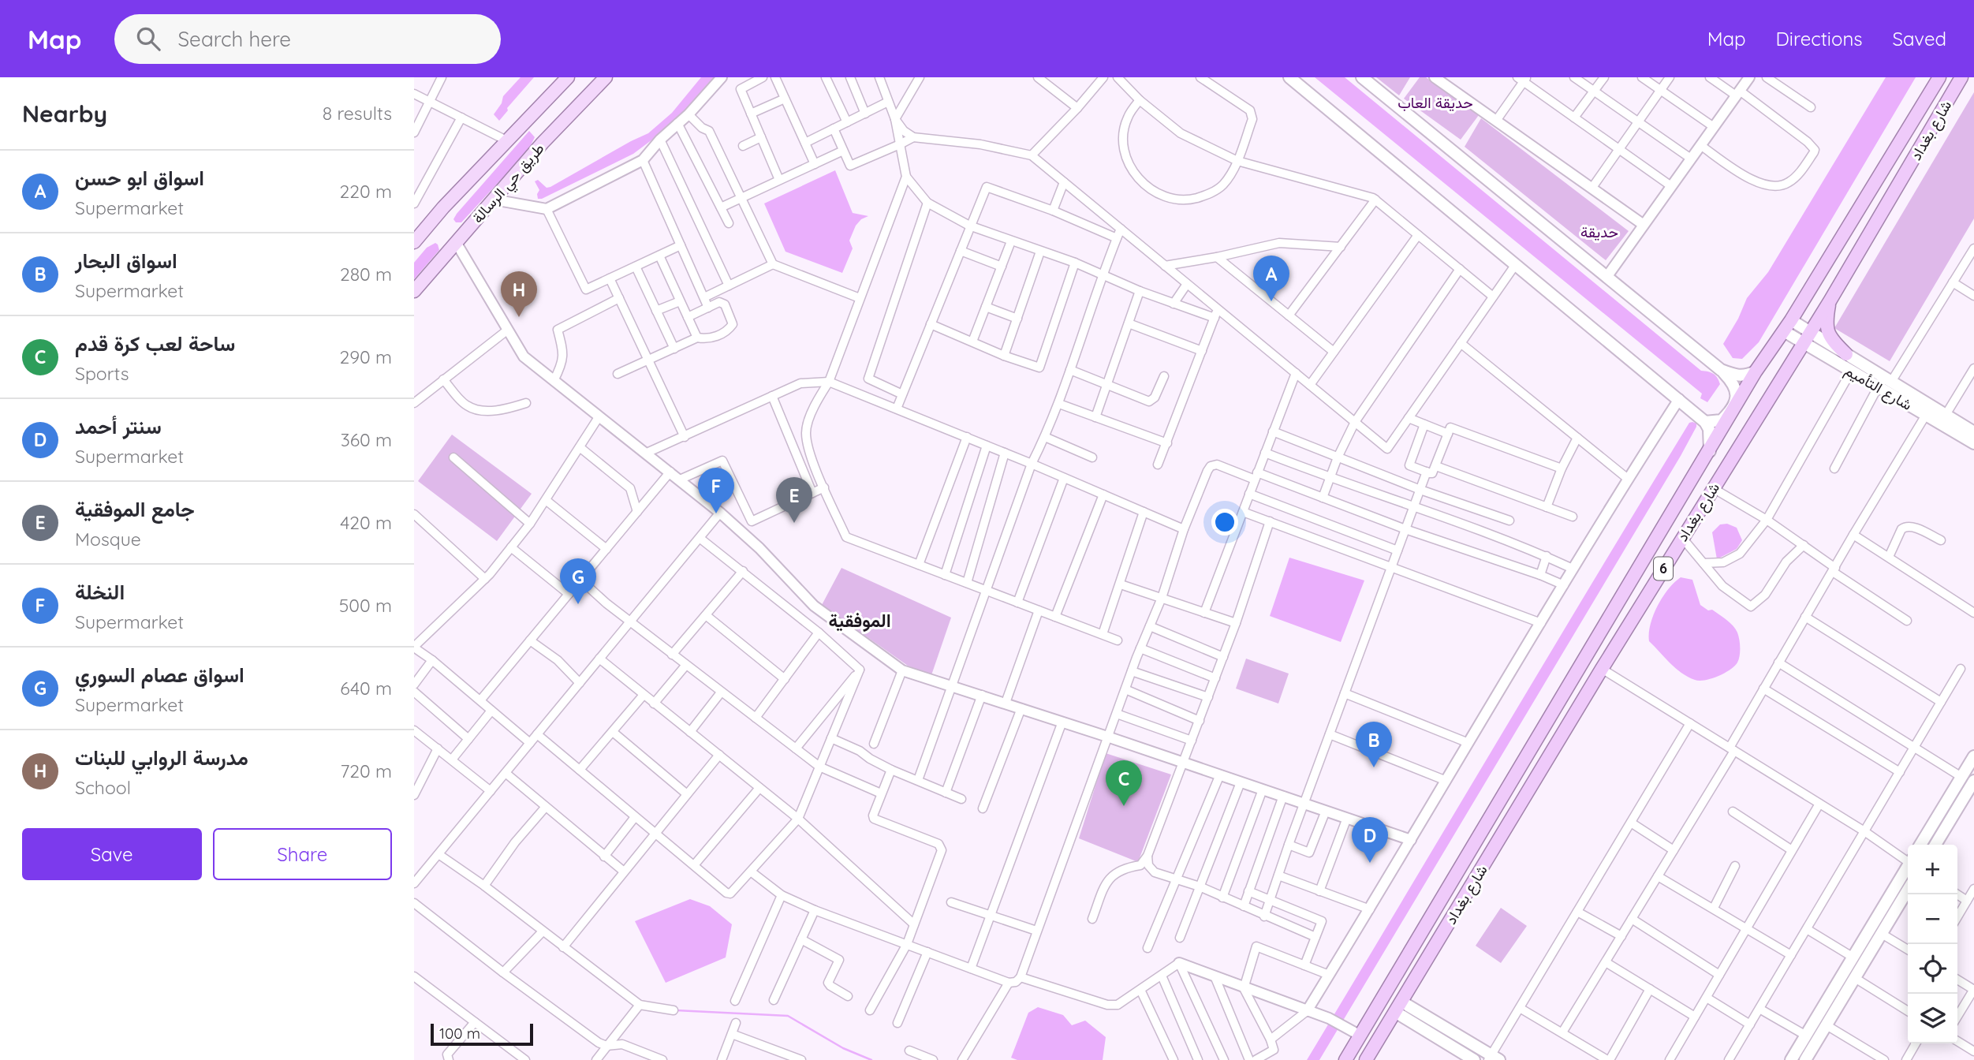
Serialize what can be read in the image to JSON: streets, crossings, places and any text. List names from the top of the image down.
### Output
{
  "streets": {
    "highway": ["شارع بغداد", "6"],
    "main road": ["طريق حي الرسالة", "شارع التأميم"]
  },
  "crossings": [
    ["شارع بغداد", "شارع التأميم"]
  ],
  "districts": ["الموفقية"],
  "parks": ["حديقة العاب", "حديقة"],
  "scale_bar": "100 m",
  "page": {
    "header": "Map",
    "search": "Search here",
    "nav": ["Map", "Directions", "Saved"],
    "heading": ["Nearby", "8 results"],
    "list": [
      {
        "mark": "A",
        "name": "اسواق ابو حسن",
        "note": "Supermarket",
        "value": "220 m"
      },
      {
        "mark": "B",
        "name": "اسواق البحار",
        "note": "Supermarket",
        "value": "280 m"
      },
      {
        "mark": "C",
        "name": "ساحة لعب كرة قدم",
        "note": "Sports",
        "value": "290 m"
      },
      {
        "mark": "D",
        "name": "سنتر أحمد",
        "note": "Supermarket",
        "value": "360 m"
      },
      {
        "mark": "E",
        "name": "جامع الموفقية",
        "note": "Mosque",
        "value": "420 m"
      },
      {
        "mark": "F",
        "name": "النخلة",
        "note": "Supermarket",
        "value": "500 m"
      },
      {
        "mark": "G",
        "name": "اسواق عصام السوري",
        "note": "Supermarket",
        "value": "640 m"
      },
      {
        "mark": "H",
        "name": "مدرسة الروابي للبنات",
        "note": "School",
        "value": "720 m"
      }
    ],
    "pins": [
      "A",
      "H",
      "F",
      "E",
      "G",
      "B",
      "C",
      "D"
    ],
    "buttons": ["Save", "Share"],
    "map_buttons": ["+", "−"],
    "scale": "100 m"
  }
}
